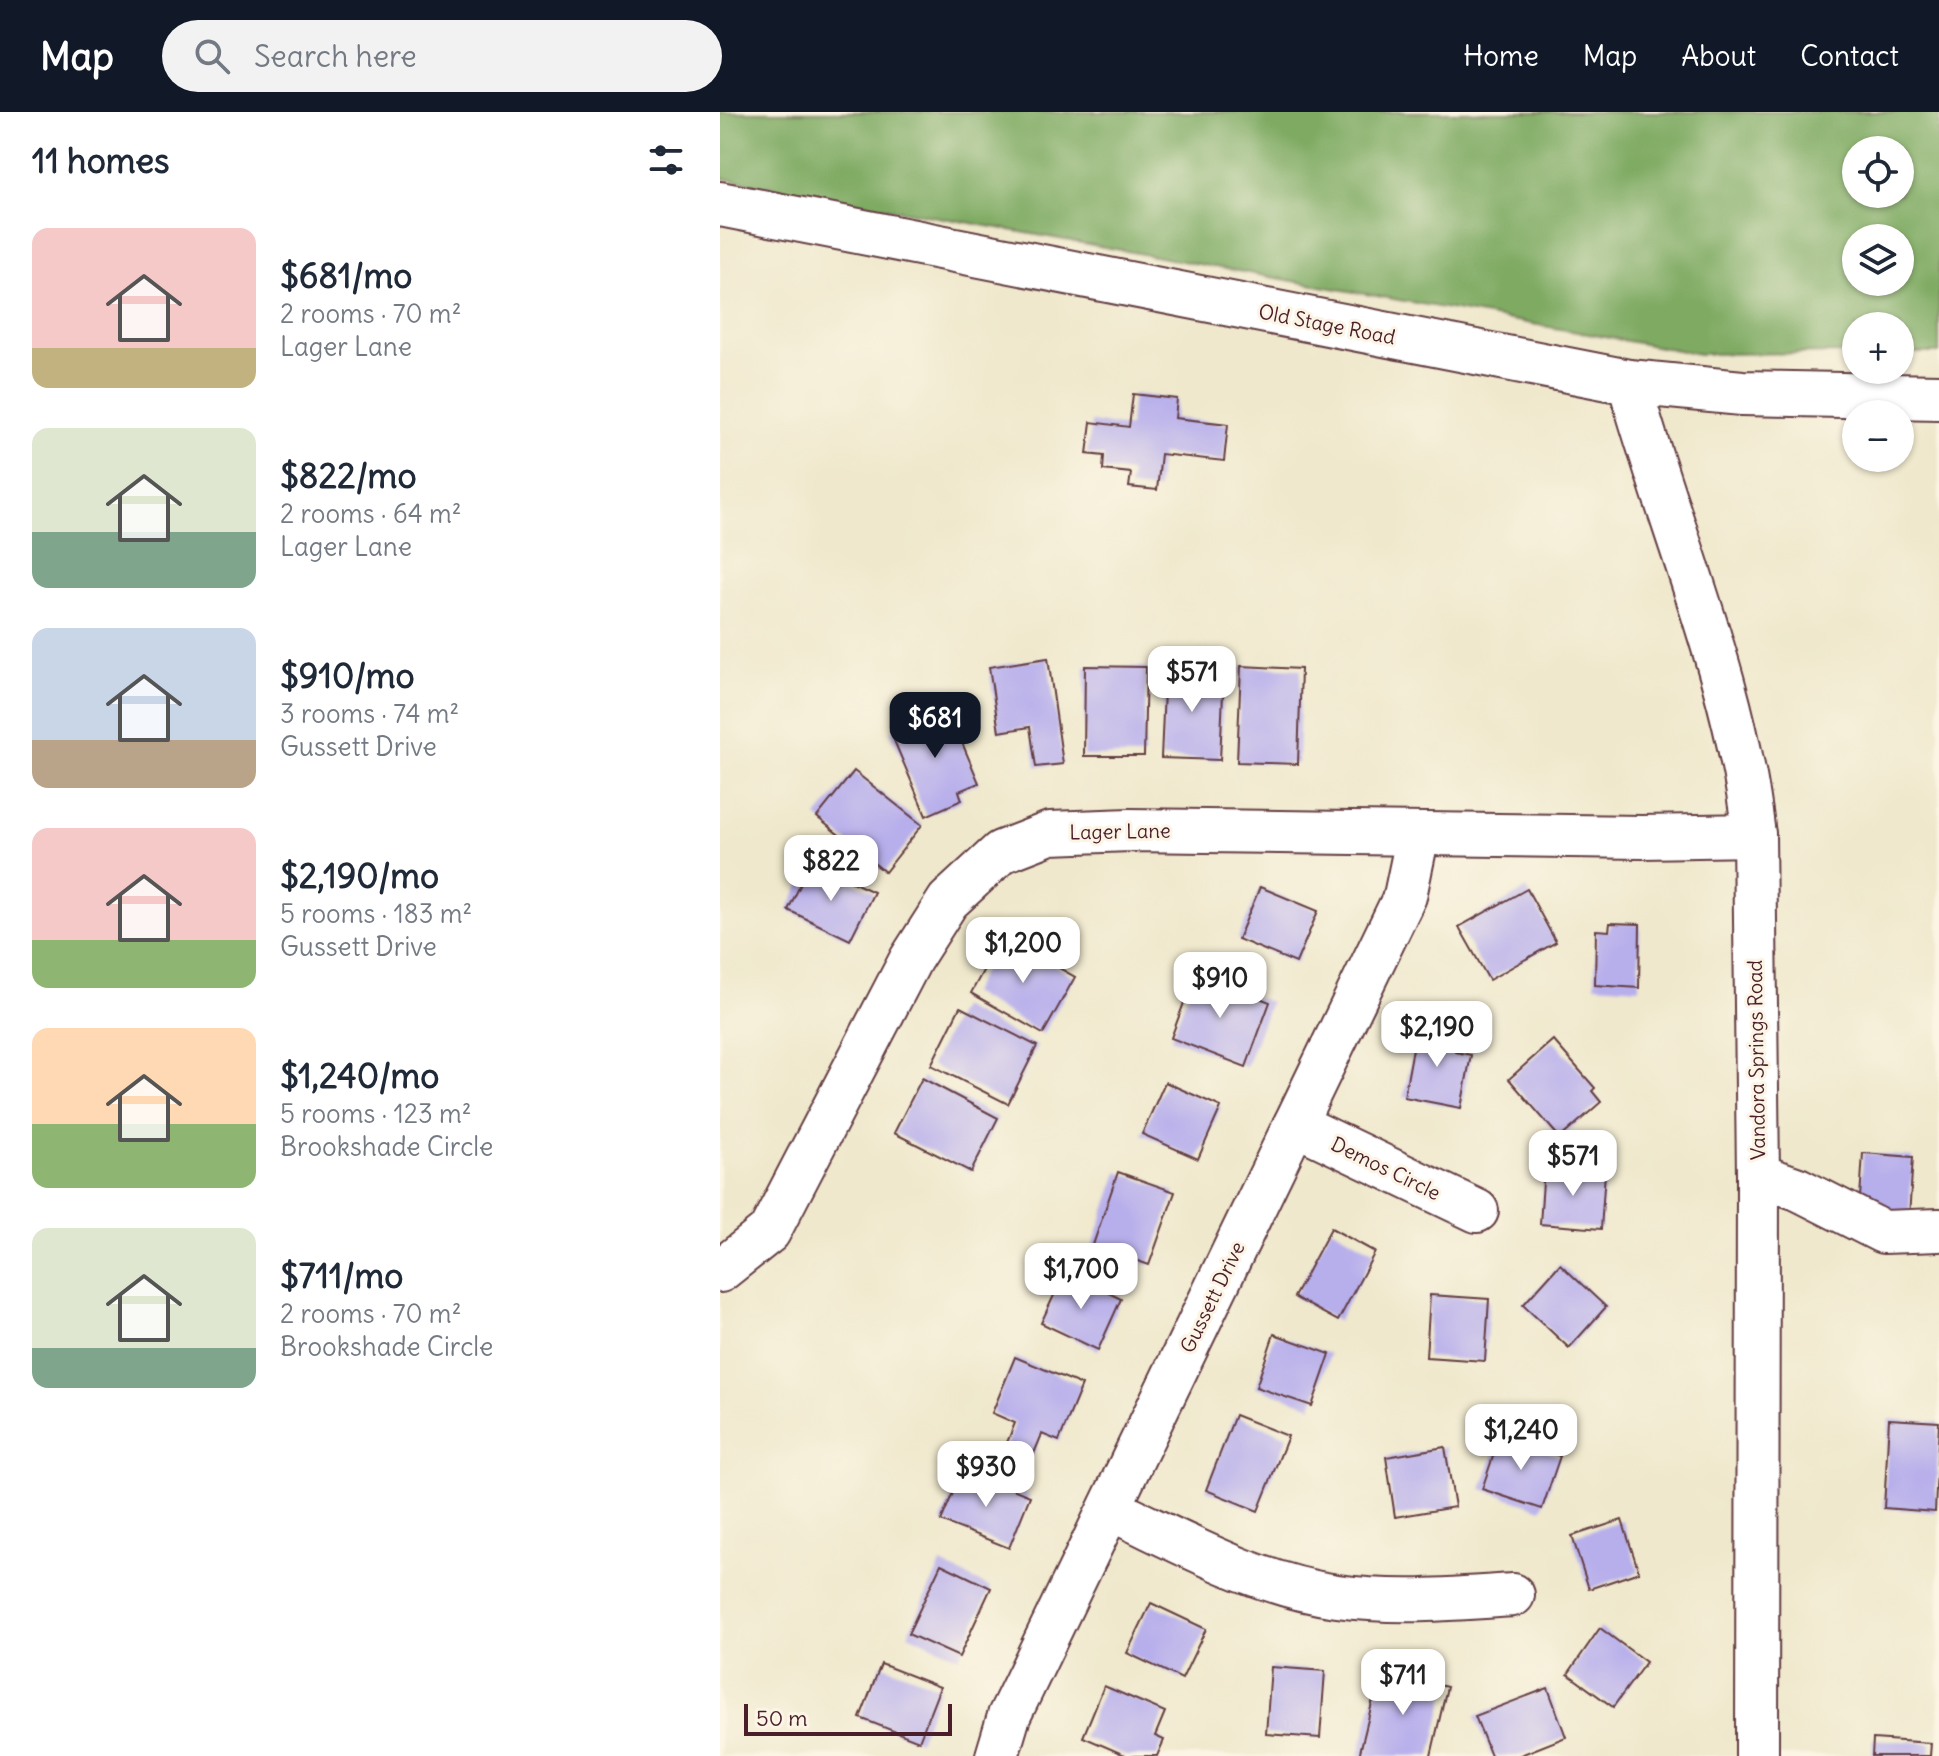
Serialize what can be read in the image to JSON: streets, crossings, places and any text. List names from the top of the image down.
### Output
{
  "streets": {
    "main road": ["Old Stage Road"],
    "street": [
      "Lager Lane",
      "Vandora Springs Road",
      "Demos Circle",
      "Gussett Drive"
    ]
  },
  "crossings": [
    ["Old Stage Road", "Vandora Springs Road"],
    ["Lager Lane", "Vandora Springs Road"],
    ["Lager Lane", "Gussett Drive"],
    ["Demos Circle", "Gussett Drive"]
  ],
  "scale_bar": "50 m",
  "page": {
    "header": "Map",
    "search": "Search here",
    "nav": [
      "Home",
      "Map",
      "About",
      "Contact"
    ],
    "heading": "11 homes",
    "map_buttons": ["+", "−"],
    "list": [
      {
        "name": "$681/mo",
        "note": "2 rooms · 70 m² · Lager Lane"
      },
      {
        "name": "$822/mo",
        "note": "2 rooms · 64 m² · Lager Lane"
      },
      {
        "name": "$910/mo",
        "note": "3 rooms · 74 m² · Gussett Drive"
      },
      {
        "name": "$2,190/mo",
        "note": "5 rooms · 183 m² · Gussett Drive"
      },
      {
        "name": "$1,240/mo",
        "note": "5 rooms · 123 m² · Brookshade Circle"
      },
      {
        "name": "$711/mo",
        "note": "2 rooms · 70 m² · Brookshade Circle"
      }
    ],
    "price": [
      "$571",
      "$681",
      "$822",
      "$1,200",
      "$910",
      "$2,190",
      "$571",
      "$1,700",
      "$1,240",
      "$930",
      "$711"
    ],
    "scale": "50 m"
  }
}
